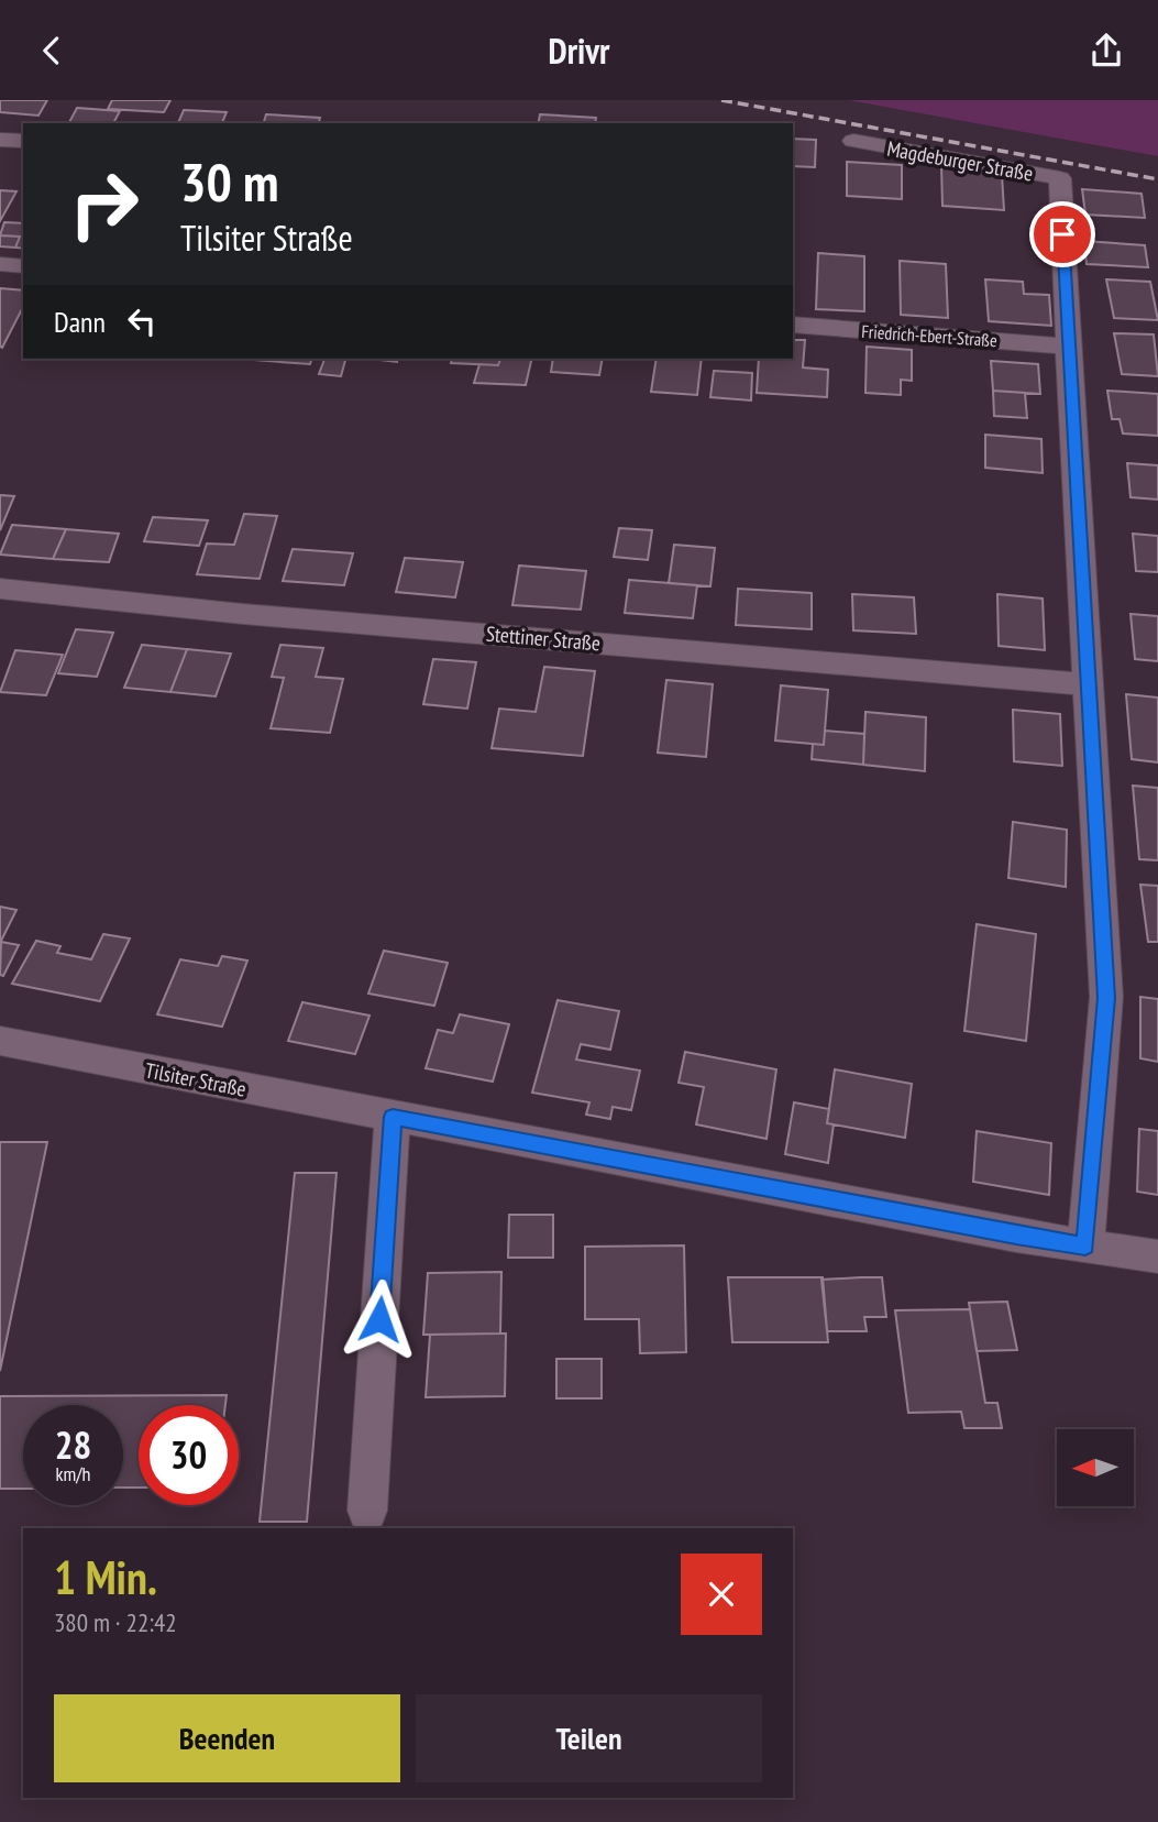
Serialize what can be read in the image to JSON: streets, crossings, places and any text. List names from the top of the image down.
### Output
{
  "streets": {
    "street": [
      "Magdeburger Straße",
      "Friedrich-Ebert-Straße",
      "Stettiner Straße",
      "Tilsiter Straße"
    ]
  },
  "crossings": [
    ["Magdeburger Straße", "Friedrich-Ebert-Straße"],
    ["Magdeburger Straße", "Stettiner Straße"],
    ["Magdeburger Straße", "Tilsiter Straße"]
  ],
  "north": "left",
  "page": {
    "header": "Drivr",
    "turn": ["30 m", "Tilsiter Straße"],
    "then": "Dann",
    "speed": "28 km/h",
    "limit": "30",
    "heading": ["1 Min.", "380 m · 22:42"],
    "buttons": ["Beenden", "Teilen"]
  }
}
